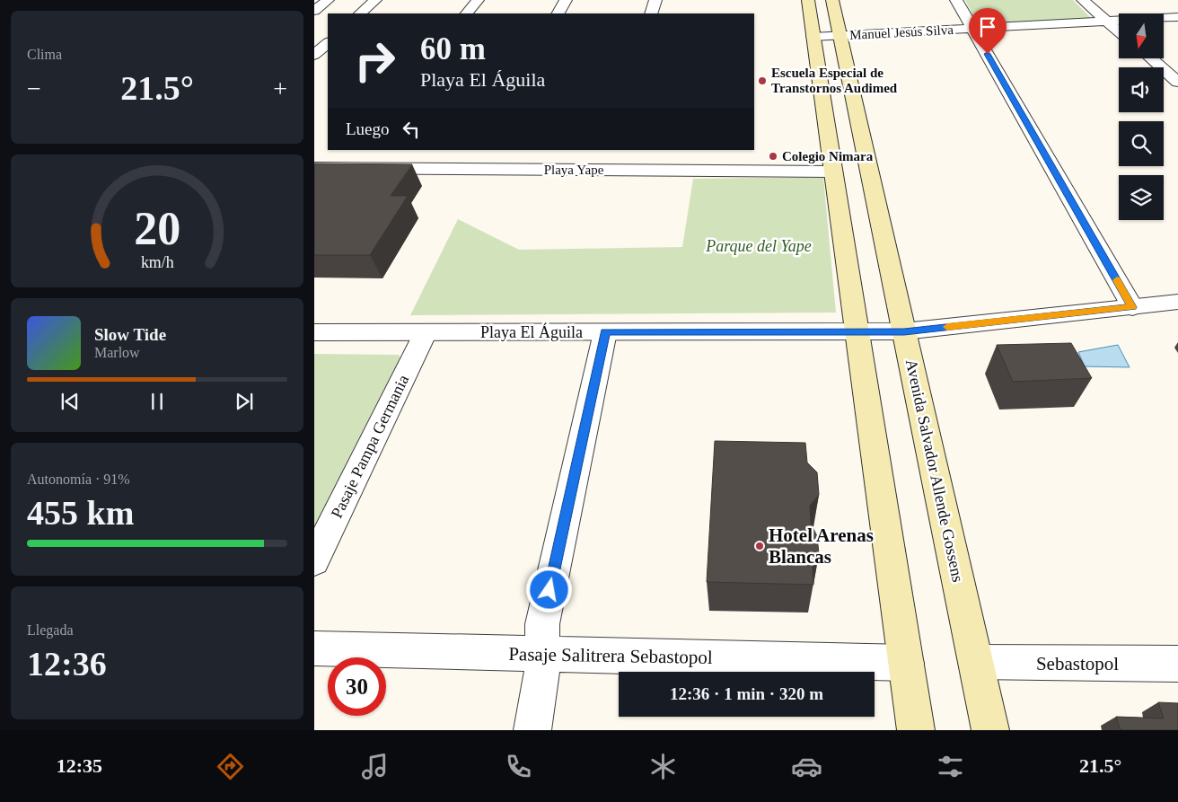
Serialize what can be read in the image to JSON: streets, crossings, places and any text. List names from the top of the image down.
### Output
{
  "streets": {
    "main road": ["Avenida Salvador Allende Gossens"],
    "street": [
      "Manuel Jesús Silva",
      "Playa Yape",
      "Playa El Águila",
      "Pasaje Pampa Germania",
      "Pasaje Salitrera Sebastopol",
      "Sebastopol"
    ]
  },
  "crossings": [
    ["Manuel Jesús Silva", "Avenida Salvador Allende Gossens"],
    ["Playa El Águila", "Pasaje Pampa Germania"],
    ["Playa El Águila", "Avenida Salvador Allende Gossens"],
    ["Avenida Salvador Allende Gossens", "Sebastopol"]
  ],
  "parks": ["Parque del Yape"],
  "places": ["Escuela Especial de Transtornos Audimed", "Colegio Nimara", "Hotel Arenas Blancas"],
  "north": "bottom",
  "page": {
    "tile": [
      "Clima",
      ["Autonomía · 91%", "455 km"],
      ["Llegada", "12:36"]
    ],
    "turn": ["60 m", "Playa El Águila"],
    "heat": ["−", "21.5°", "+"],
    "then": "Luego",
    "song": ["Slow Tide", "Marlow"],
    "limit": "30",
    "trip": "12:36 · 1 min · 320 m",
    "tabs": ["12:35", "21.5°"],
    "gauge": ["20", "km/h"]
  }
}
